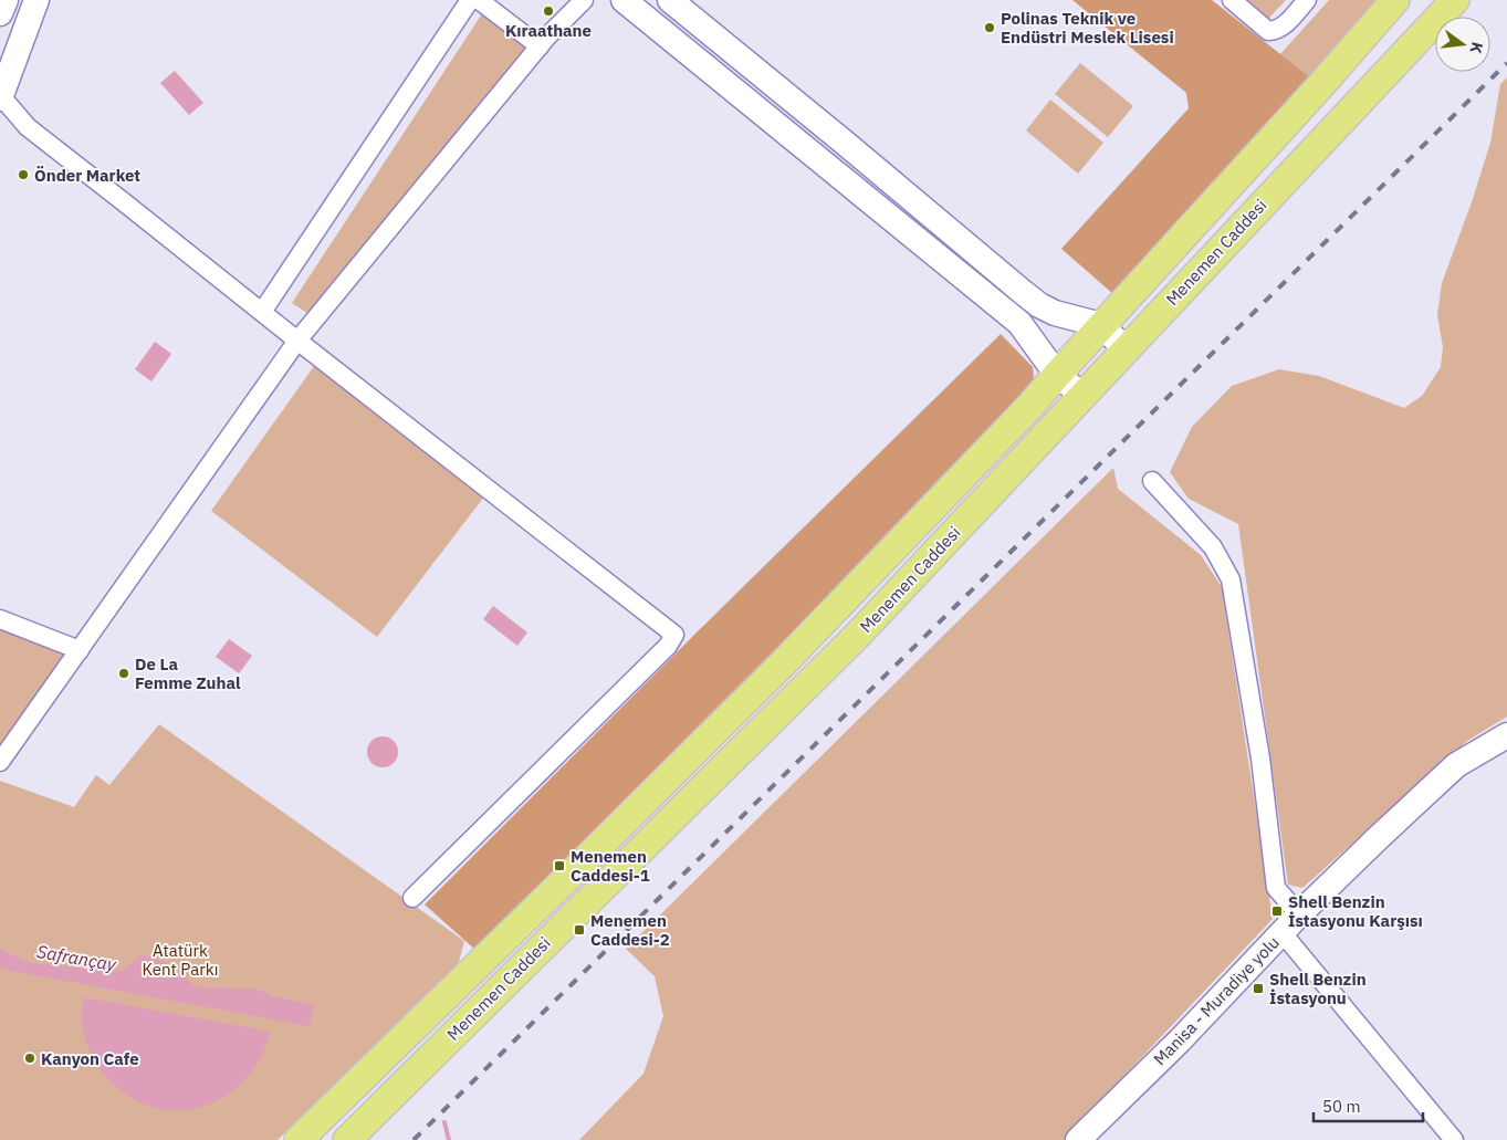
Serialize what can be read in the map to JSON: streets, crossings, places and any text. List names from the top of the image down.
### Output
{
  "streets": {
    "main road": ["Menemen Caddesi", "Manisa - Muradiye yolu"]
  },
  "water": ["Safrançay"],
  "parks": ["Atatürk Kent Parkı"],
  "places": {
    "other": [
      "Kıraathane",
      "Polinas Teknik ve Endüstri Meslek Lisesi",
      "Önder Market",
      "De La Femme Zuhal",
      "Kanyon Cafe"
    ],
    "transit": [
      "Menemen Caddesi-1",
      "Shell Benzin İstasyonu Karşısı",
      "Menemen Caddesi-2",
      "Shell Benzin İstasyonu"
    ]
  },
  "scale_bar": "50 m",
  "north": "right"
}
